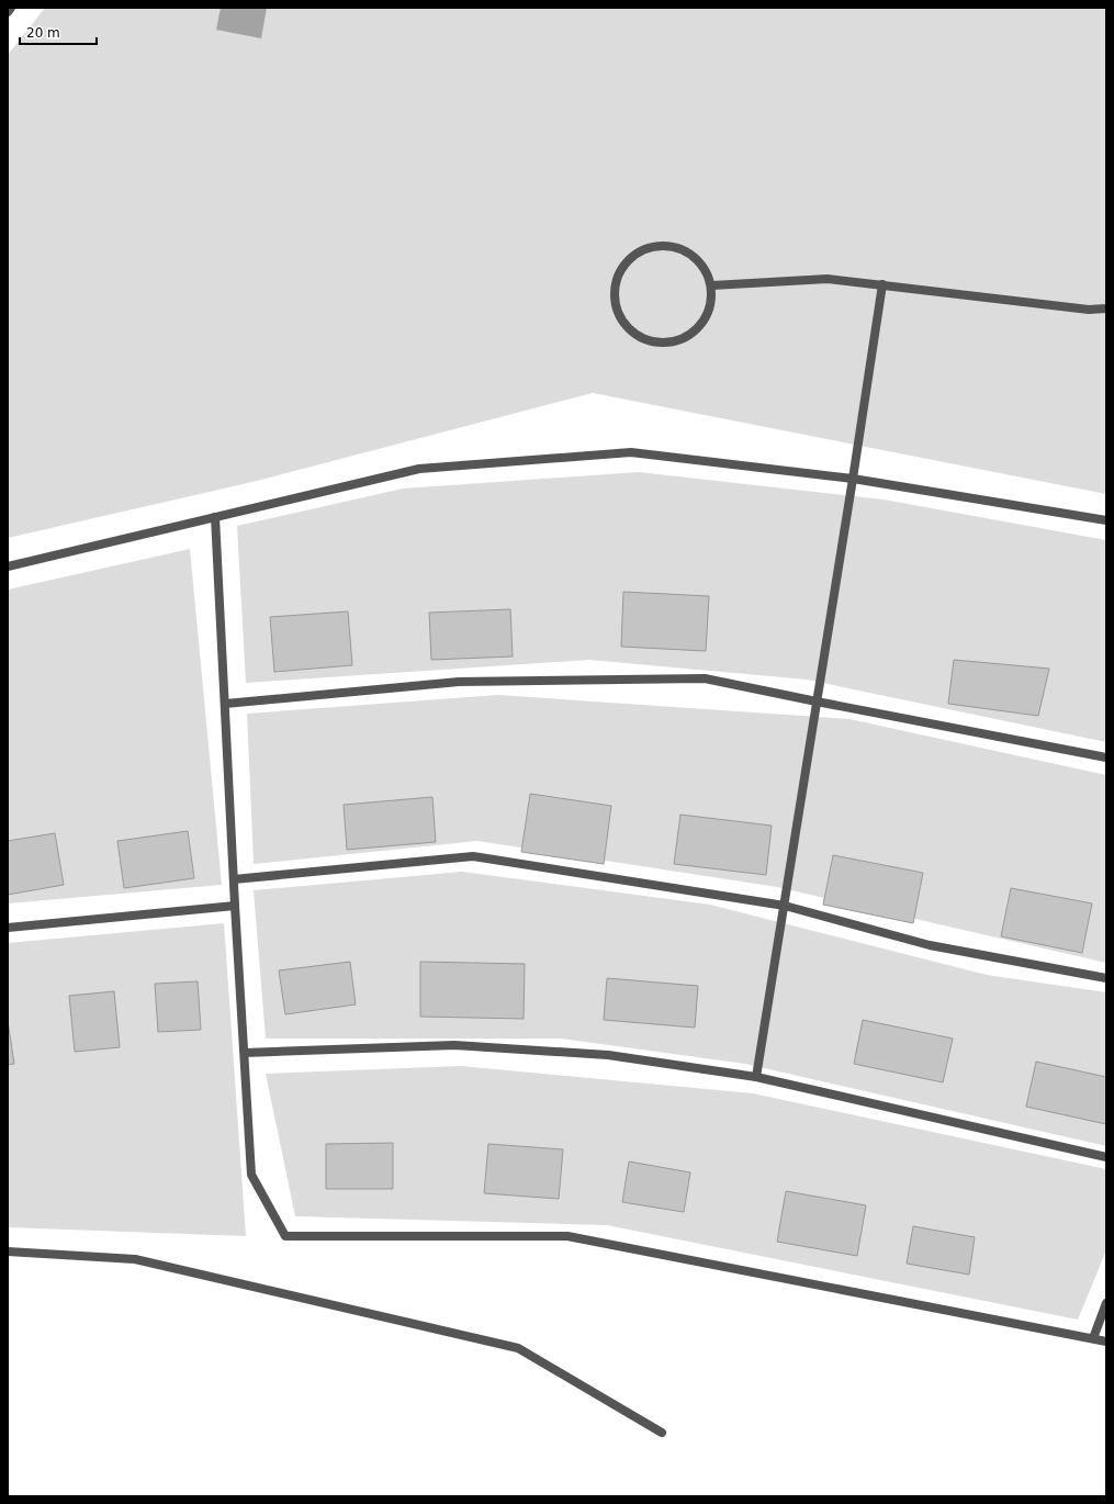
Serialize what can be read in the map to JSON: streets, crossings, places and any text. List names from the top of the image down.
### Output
{
  "scale_bar": "20 m"
}
